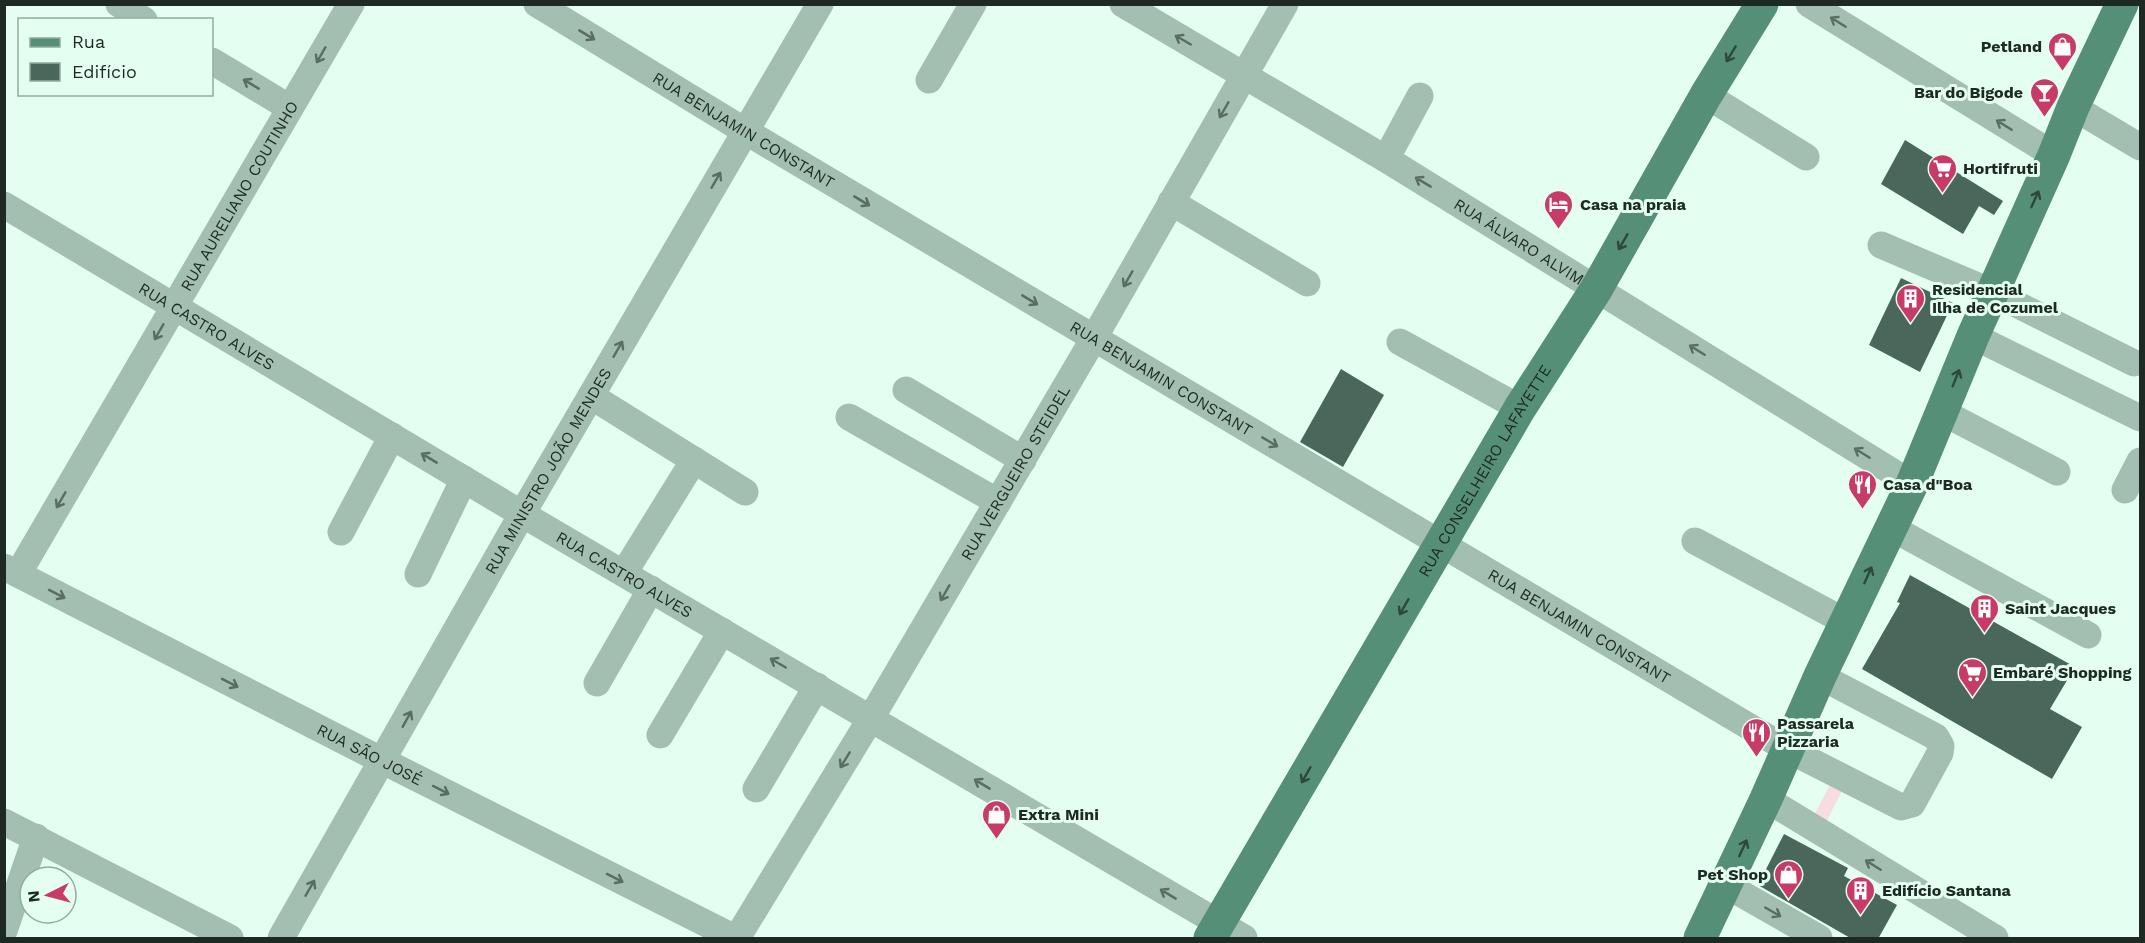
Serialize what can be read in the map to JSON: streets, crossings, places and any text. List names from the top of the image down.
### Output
{
  "streets": {
    "main road": ["RUA CONSELHEIRO LAFAYETTE"],
    "street": [
      "RUA BENJAMIN CONSTANT",
      "RUA AURELIANO COUTINHO",
      "RUA ÁLVARO ALVIM",
      "RUA CASTRO ALVES",
      "RUA MINISTRO JOÃO MENDES",
      "RUA VERGUEIRO STEIDEL",
      "RUA SÃO JOSÉ"
    ]
  },
  "crossings": [
    ["RUA BENJAMIN CONSTANT", "RUA MINISTRO JOÃO MENDES"],
    ["RUA BENJAMIN CONSTANT", "RUA CONSELHEIRO LAFAYETTE"],
    ["RUA BENJAMIN CONSTANT", "RUA VERGUEIRO STEIDEL"],
    ["RUA AURELIANO COUTINHO", "RUA CASTRO ALVES"],
    ["RUA AURELIANO COUTINHO", "RUA SÃO JOSÉ"],
    ["RUA ÁLVARO ALVIM", "RUA CONSELHEIRO LAFAYETTE"],
    ["RUA ÁLVARO ALVIM", "RUA VERGUEIRO STEIDEL"],
    ["RUA CASTRO ALVES", "RUA MINISTRO JOÃO MENDES"],
    ["RUA CASTRO ALVES", "RUA CONSELHEIRO LAFAYETTE"],
    ["RUA CASTRO ALVES", "RUA VERGUEIRO STEIDEL"],
    ["RUA MINISTRO JOÃO MENDES", "RUA SÃO JOSÉ"],
    ["RUA VERGUEIRO STEIDEL", "RUA SÃO JOSÉ"]
  ],
  "one_way": ["RUA AURELIANO COUTINHO", "RUA CASTRO ALVES", "RUA CONSELHEIRO LAFAYETTE"],
  "places": {
    "shop": ["Petland", "Extra Mini", "Pet Shop"],
    "bar": ["Bar do Bigode"],
    "supermarket": ["Hortifruti", "Embaré Shopping"],
    "hotel": ["Casa na praia"],
    "building": ["Residencial Ilha de Cozumel", "Saint Jacques", "Edifício Santana"],
    "restaurant": ["Casa d\"Boa", "Passarela Pizzaria"]
  },
  "legend": ["Rua", "Edifício"],
  "north": "left"
}
